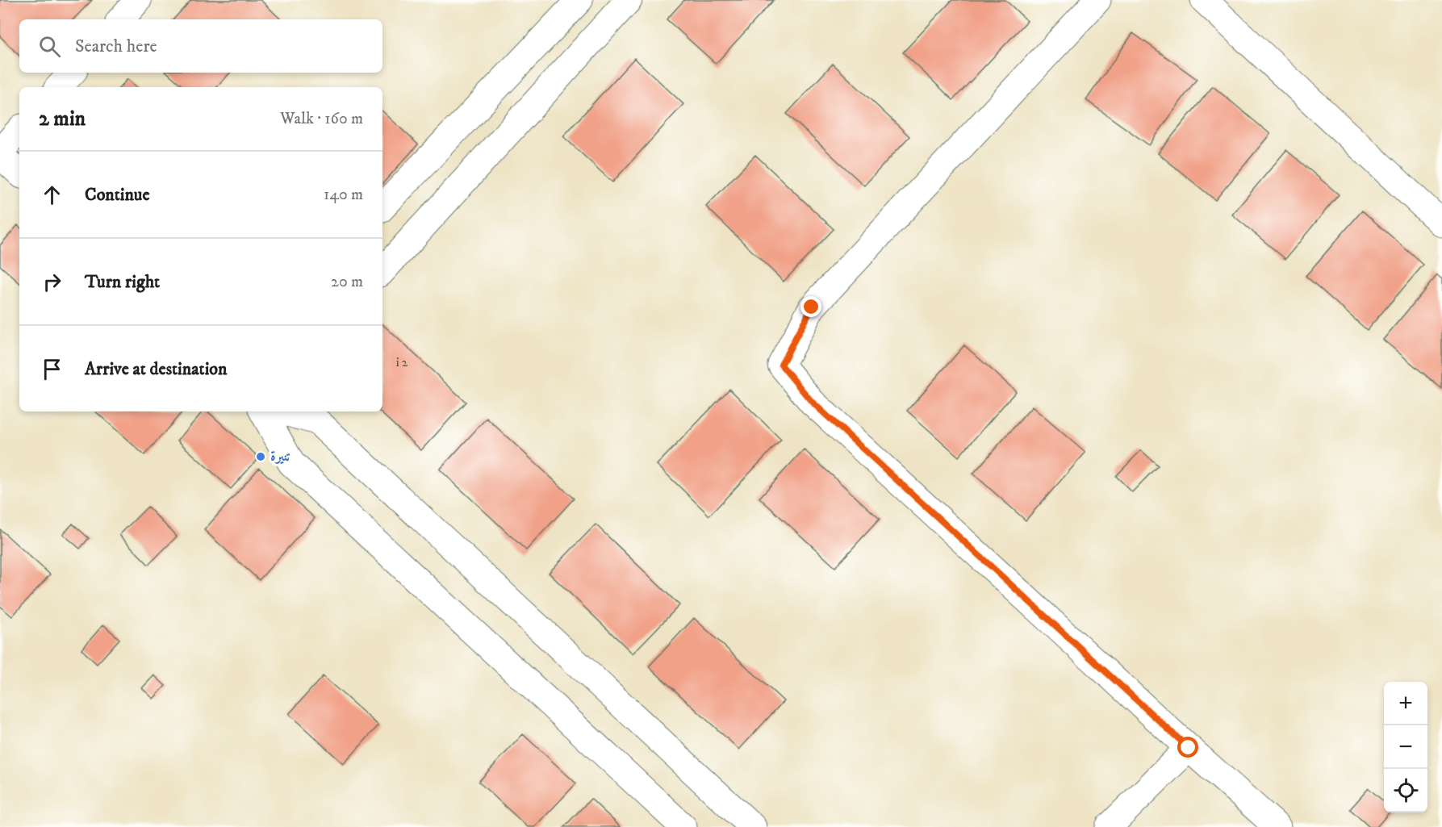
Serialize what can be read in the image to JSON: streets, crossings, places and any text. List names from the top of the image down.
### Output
{
  "places": ["تنيرة"],
  "house_numbers": ["i 2"],
  "page": {
    "search": "Search here",
    "heading": ["2 min", "Walk · 160 m"],
    "list": [
      ["Continue", "140 m"],
      ["Turn right", "20 m"],
      "Arrive at destination"
    ],
    "map_buttons": ["+", "−"]
  }
}
